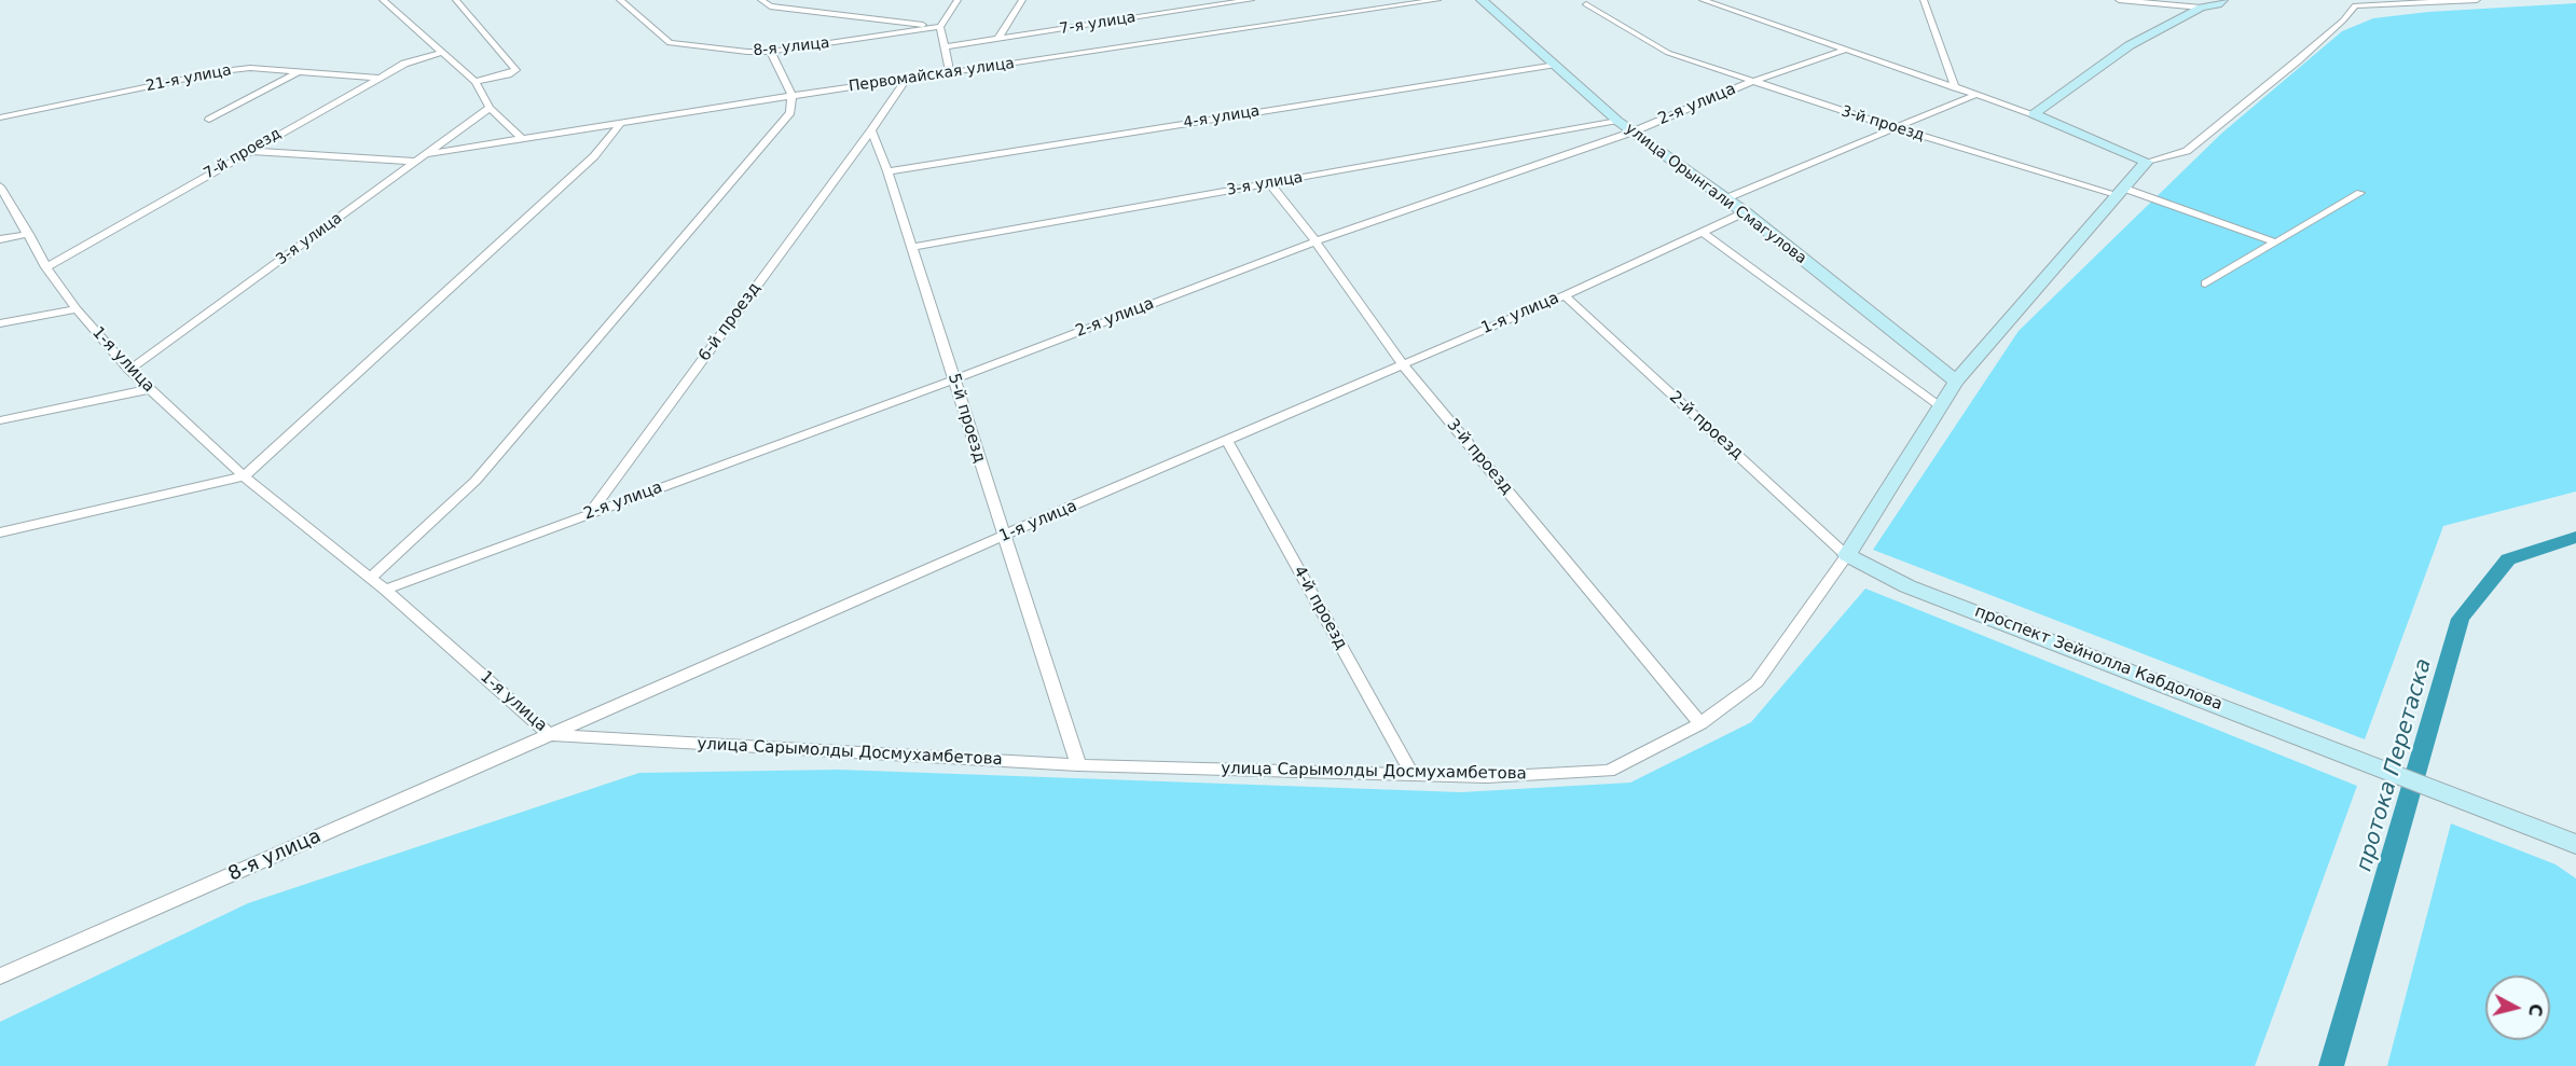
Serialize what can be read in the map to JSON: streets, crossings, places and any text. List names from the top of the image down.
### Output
{
  "streets": {
    "main road": ["улица Орынгали Смагулова", "проспект Зейнолла Кабдолова", "улица Сарымолды Досмухамбетова"],
    "street": [
      "7-я улица",
      "8-я улица",
      "Первомайская улица",
      "21-я улица",
      "2-я улица",
      "4-я улица",
      "3-й проезд",
      "7-й проезд",
      "3-я улица",
      "1-я улица",
      "6-й проезд",
      "5-й проезд",
      "2-й проезд",
      "4-й проезд"
    ]
  },
  "crossings": [
    ["8-я улица", "1-я улица"],
    ["8-я улица", "улица Сарымолды Досмухамбетова"],
    ["Первомайская улица", "3-я улица"],
    ["21-я улица", "7-й проезд"],
    ["2-я улица", "3-й проезд"],
    ["2-я улица", "улица Орынгали Смагулова"],
    ["2-я улица", "1-я улица"],
    ["2-я улица", "6-й проезд"],
    ["2-я улица", "5-й проезд"],
    ["4-я улица", "улица Орынгали Смагулова"],
    ["4-я улица", "5-й проезд"],
    ["3-й проезд", "3-я улица"],
    ["3-й проезд", "1-я улица"],
    ["3-й проезд", "улица Сарымолды Досмухамбетова"],
    ["7-й проезд", "1-я улица"],
    ["3-я улица", "улица Орынгали Смагулова"],
    ["3-я улица", "1-я улица"],
    ["3-я улица", "5-й проезд"],
    ["улица Орынгали Смагулова", "1-я улица"],
    ["улица Орынгали Смагулова", "улица Сарымолды Досмухамбетова"],
    ["1-я улица", "5-й проезд"],
    ["1-я улица", "2-й проезд"],
    ["1-я улица", "4-й проезд"],
    ["1-я улица", "улица Сарымолды Досмухамбетова"],
    ["6-й проезд", "5-й проезд"],
    ["5-й проезд", "улица Сарымолды Досмухамбетова"],
    ["2-й проезд", "проспект Зейнолла Кабдолова"],
    ["2-й проезд", "улица Сарымолды Досмухамбетова"],
    ["4-й проезд", "улица Сарымолды Досмухамбетова"],
    ["проспект Зейнолла Кабдолова", "улица Сарымолды Досмухамбетова"]
  ],
  "water": ["протока Перетаска"],
  "north": "right"
}
